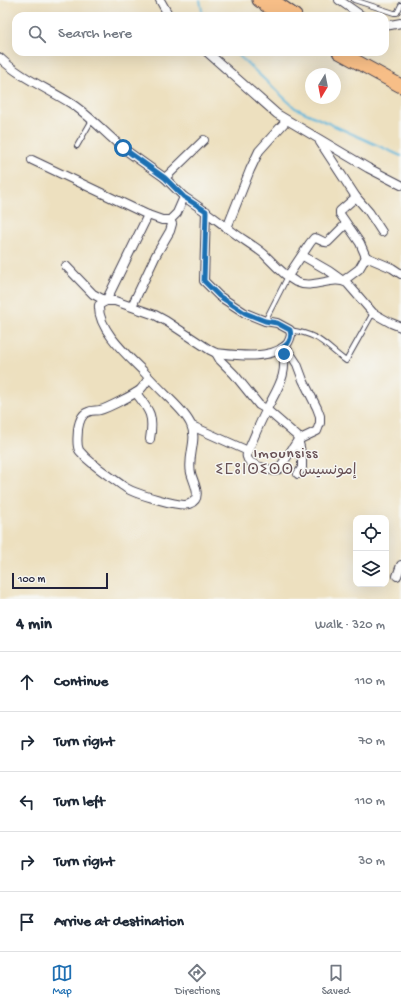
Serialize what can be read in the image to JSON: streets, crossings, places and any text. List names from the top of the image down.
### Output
{
  "districts": ["Imounsiss ⵉⵎⵓⵏⵙⵉⵙⵙ إمونسيس"],
  "scale_bar": "100 m",
  "north": "bottom",
  "page": {
    "search": "Search here",
    "scale": "100 m",
    "heading": ["4 min", "Walk · 320 m"],
    "list": [
      ["Continue", "110 m"],
      ["Turn right", "70 m"],
      ["Turn left", "110 m"],
      ["Turn right", "30 m"],
      "Arrive at destination"
    ],
    "nav": ["Map", "Directions", "Saved"]
  }
}
